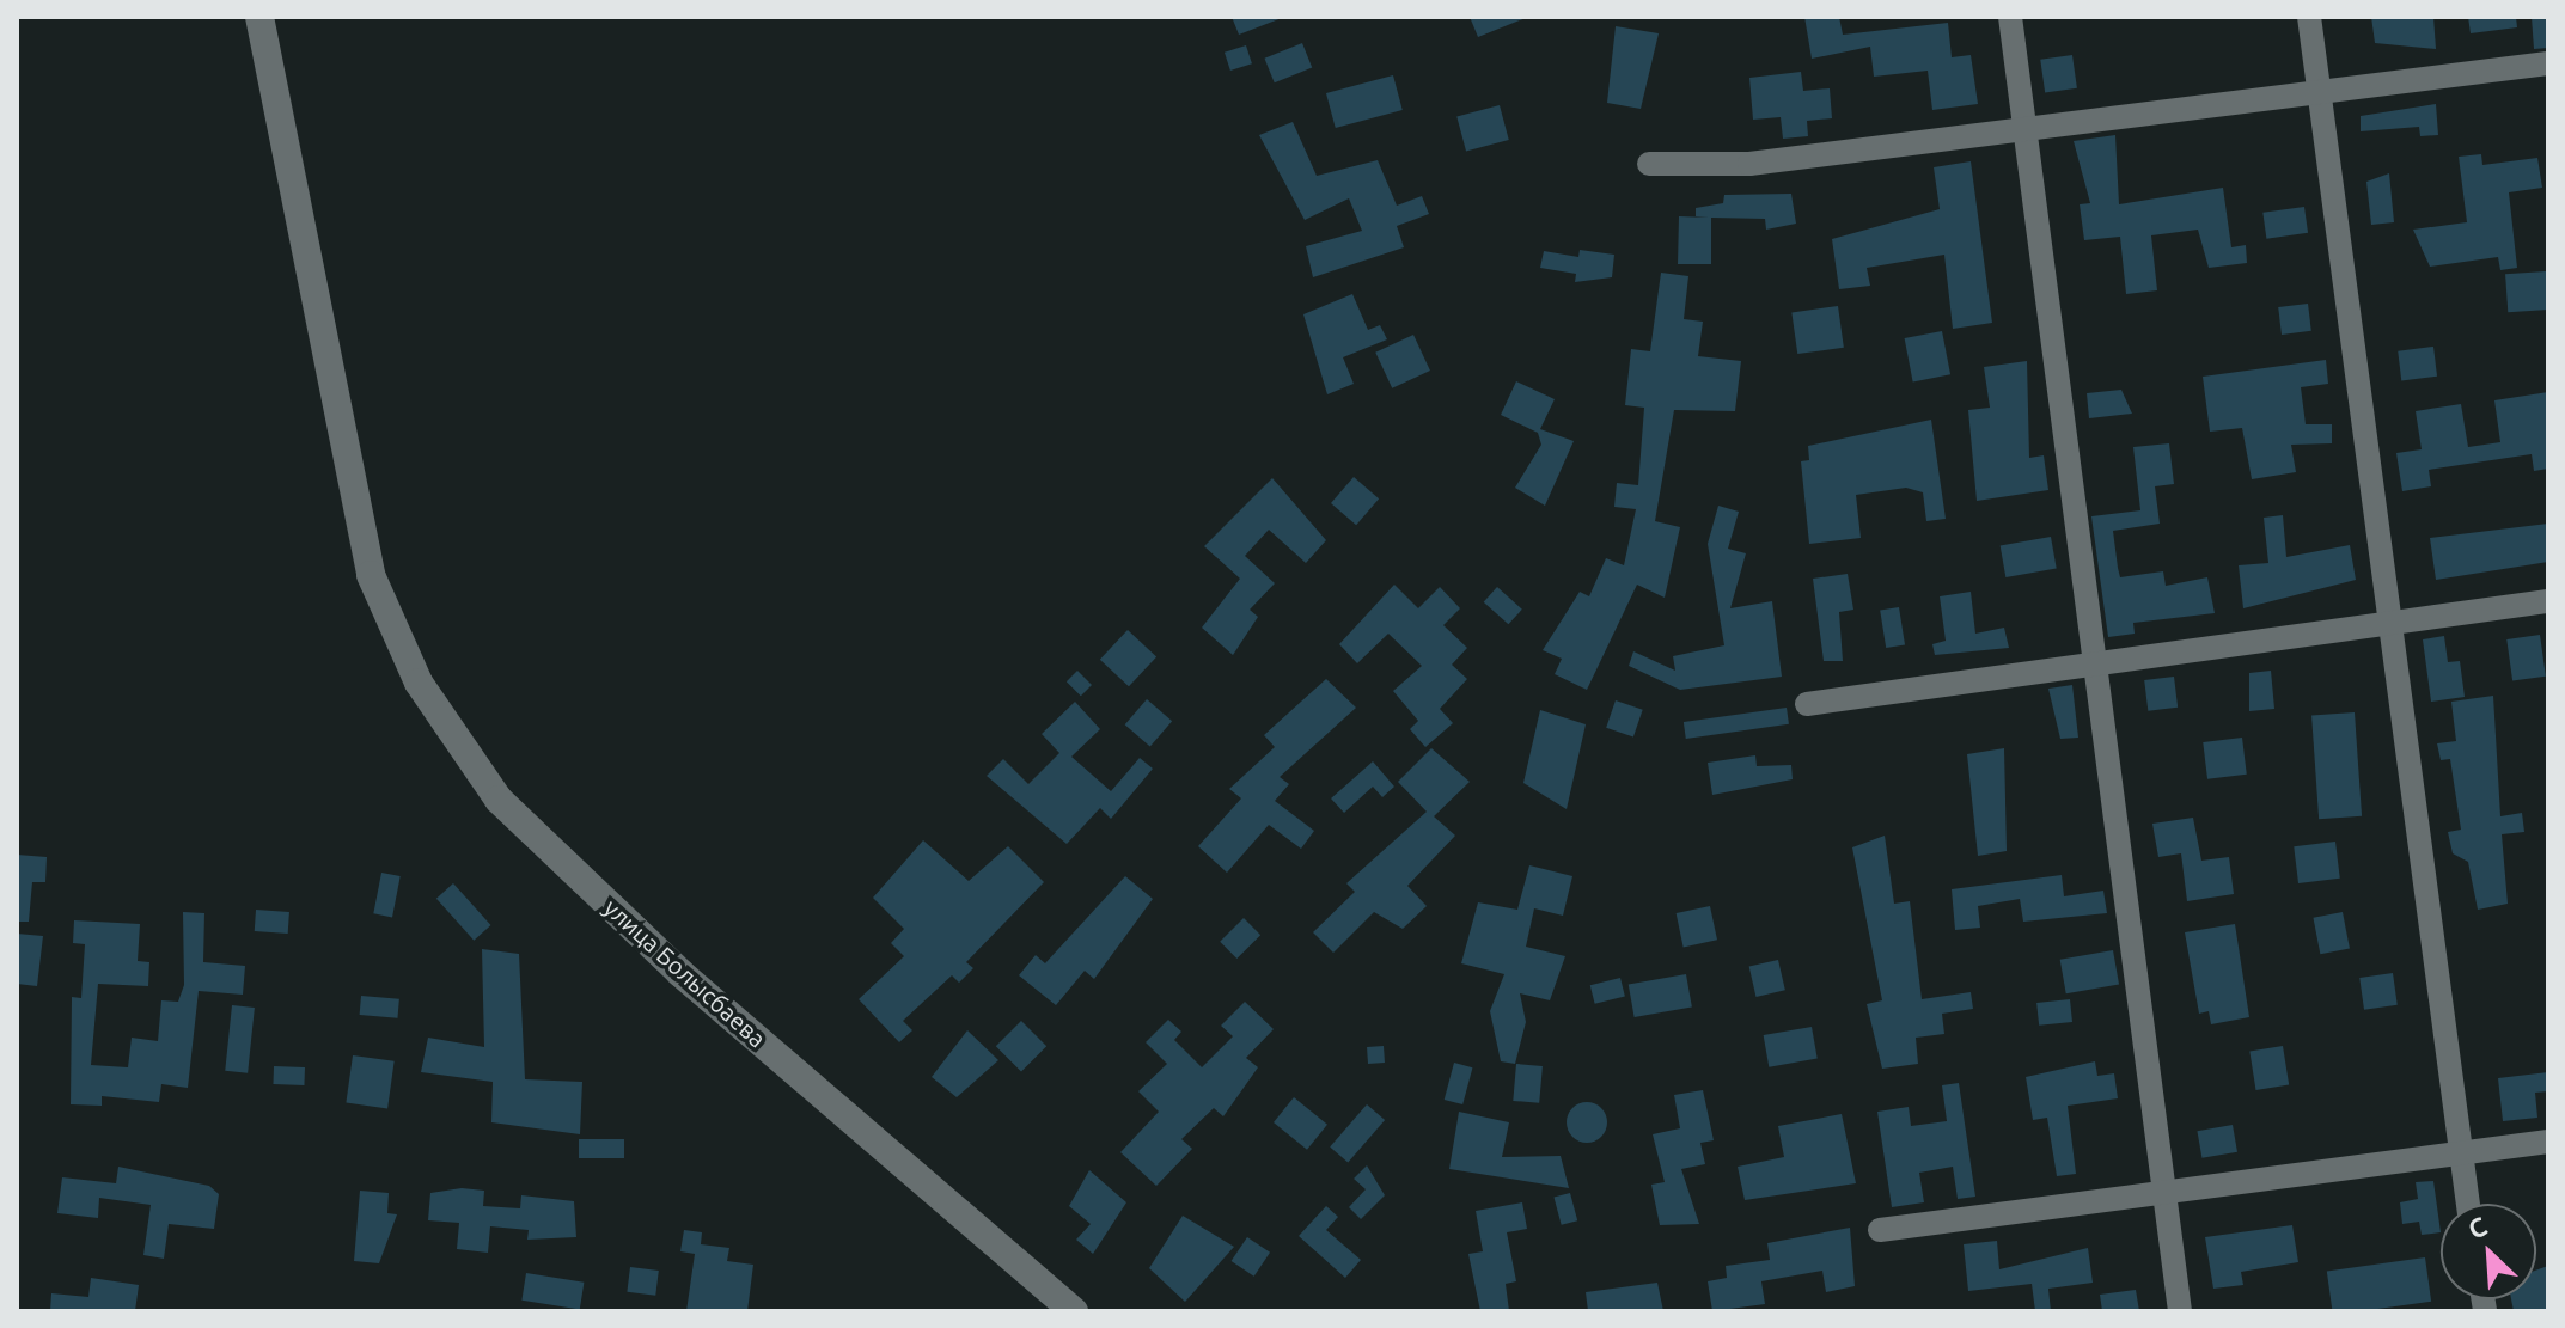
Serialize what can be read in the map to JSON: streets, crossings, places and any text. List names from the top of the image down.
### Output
{
  "streets": {
    "street": ["улица Болысбаева"]
  },
  "north": "top left"
}
